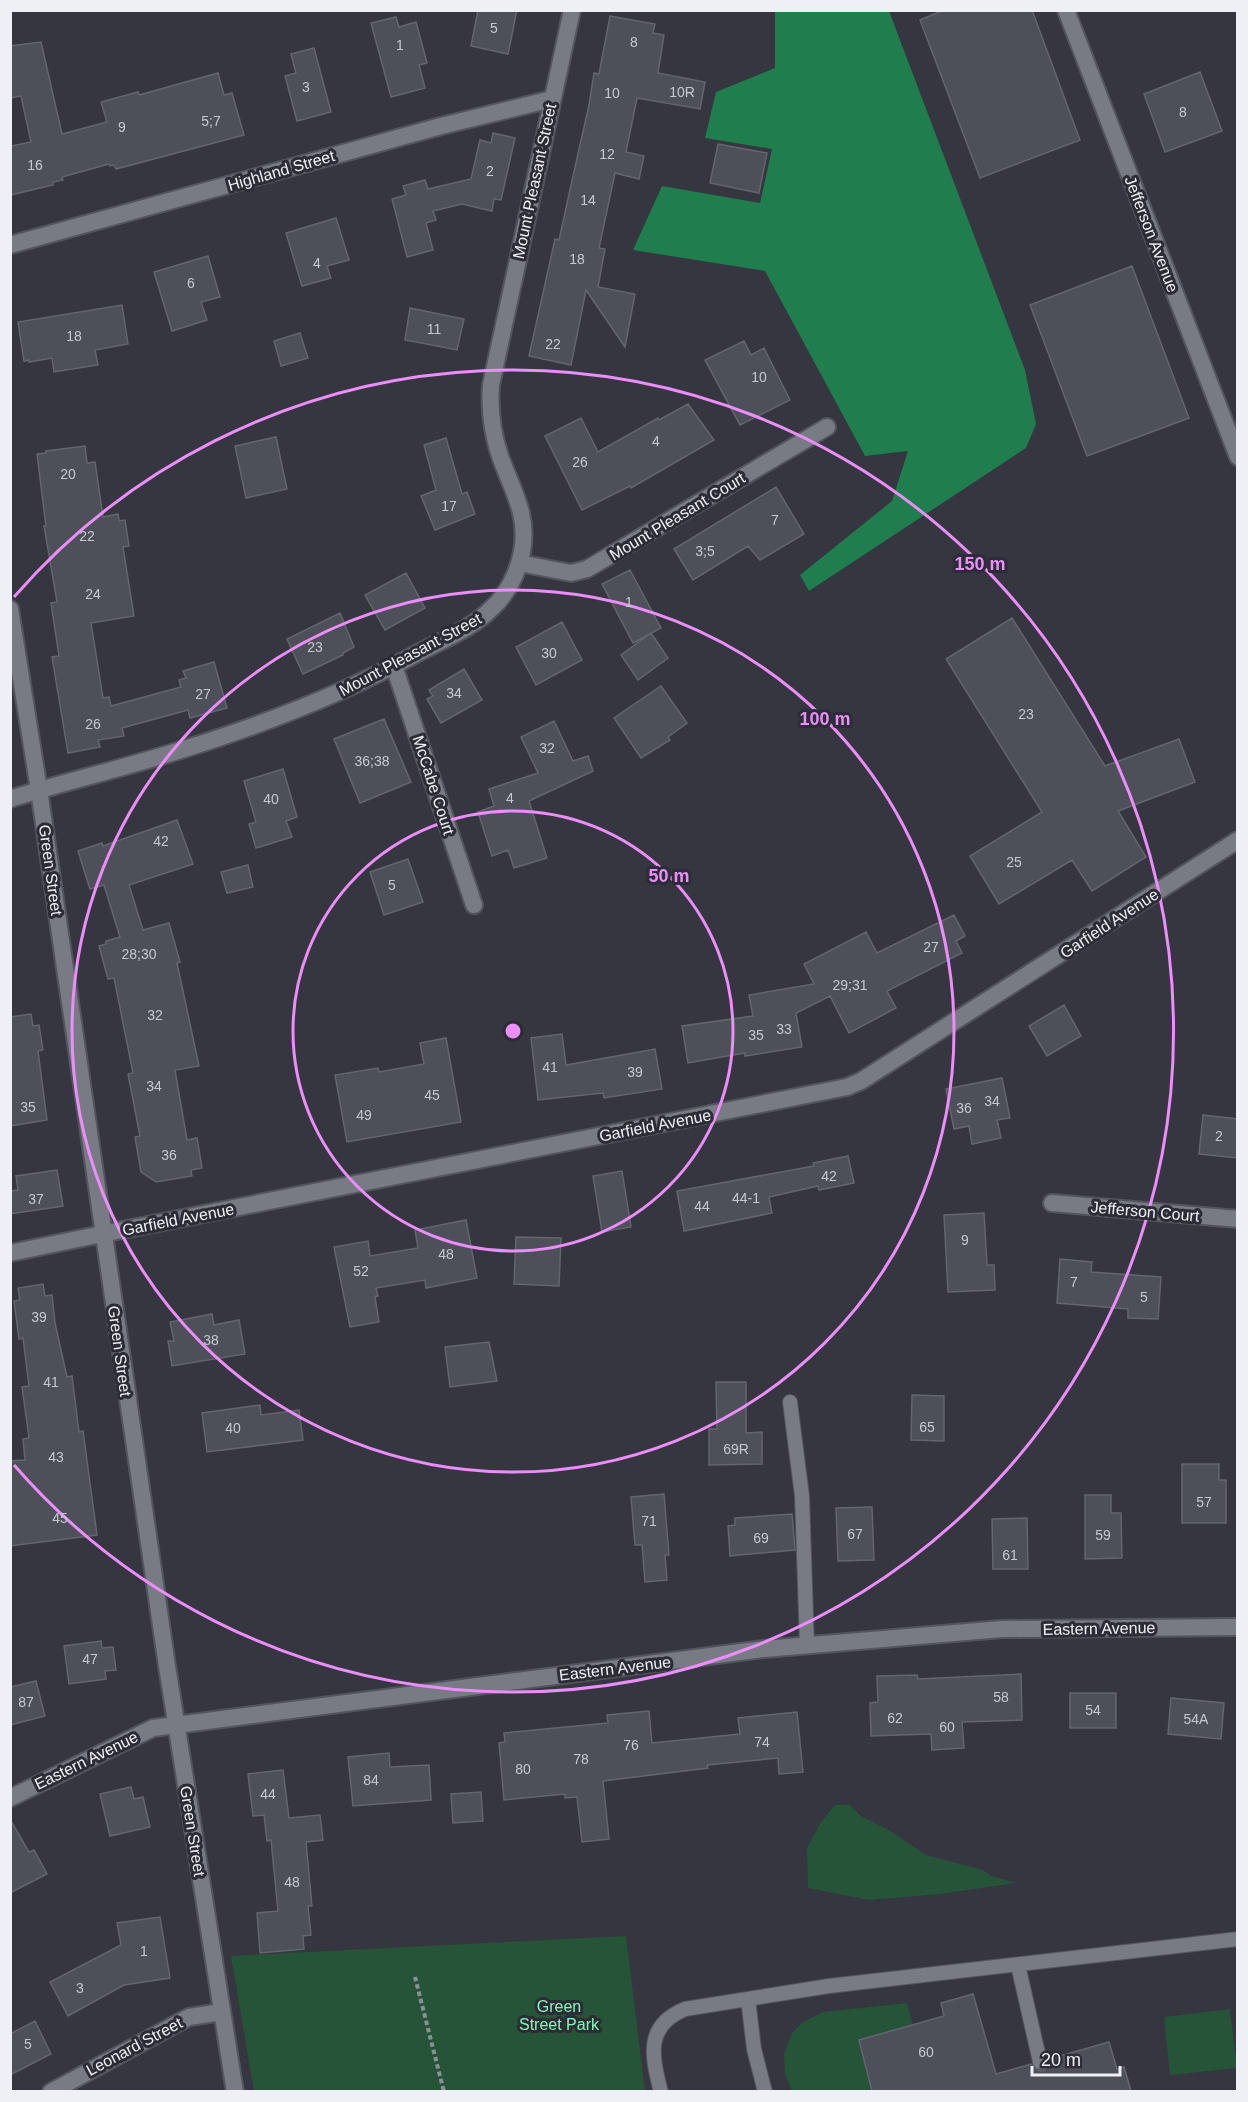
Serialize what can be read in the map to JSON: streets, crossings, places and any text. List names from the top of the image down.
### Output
{
  "streets": {
    "street": [
      "Highland Street",
      "Mount Pleasant Street",
      "Jefferson Avenue",
      "Mount Pleasant Court",
      "McCabe Court",
      "Green Street",
      "Garfield Avenue",
      "Jefferson Court",
      "Eastern Avenue",
      "Leonard Street"
    ]
  },
  "crossings": [
    ["Highland Street", "Mount Pleasant Street"],
    ["Mount Pleasant Street", "Mount Pleasant Court"],
    ["Mount Pleasant Street", "McCabe Court"],
    ["Mount Pleasant Street", "Green Street"],
    ["Green Street", "Garfield Avenue"],
    ["Green Street", "Eastern Avenue"],
    ["Green Street", "Leonard Street"]
  ],
  "parks": ["Green Street Park"],
  "house_numbers": [
    "5",
    "8",
    "1",
    "3",
    "10R",
    "10",
    "8",
    "5;7",
    "9",
    "12",
    "16",
    "2",
    "14",
    "18",
    "4",
    "6",
    "11",
    "18",
    "22",
    "10",
    "4",
    "26",
    "20",
    "17",
    "7",
    "22",
    "3;5",
    "24",
    "1",
    "23",
    "30",
    "34",
    "27",
    "23",
    "26",
    "32",
    "36;38",
    "4",
    "40",
    "42",
    "25",
    "5",
    "27",
    "28;30",
    "29;31",
    "32",
    "33",
    "35",
    "41",
    "39",
    "34",
    "45",
    "34",
    "35",
    "36",
    "49",
    "2",
    "36",
    "42",
    "44-1",
    "37",
    "44",
    "9",
    "48",
    "52",
    "7",
    "5",
    "39",
    "38",
    "41",
    "65",
    "40",
    "69R",
    "43",
    "57",
    "45",
    "71",
    "67",
    "59",
    "69",
    "61",
    "47",
    "58",
    "87",
    "54",
    "62",
    "54A",
    "60",
    "74",
    "76",
    "78",
    "80",
    "84",
    "44",
    "48",
    "1",
    "3",
    "5",
    "60"
  ],
  "scale_bar": "20 m",
  "rings": ["150 m", "100 m", "50 m"]
}
